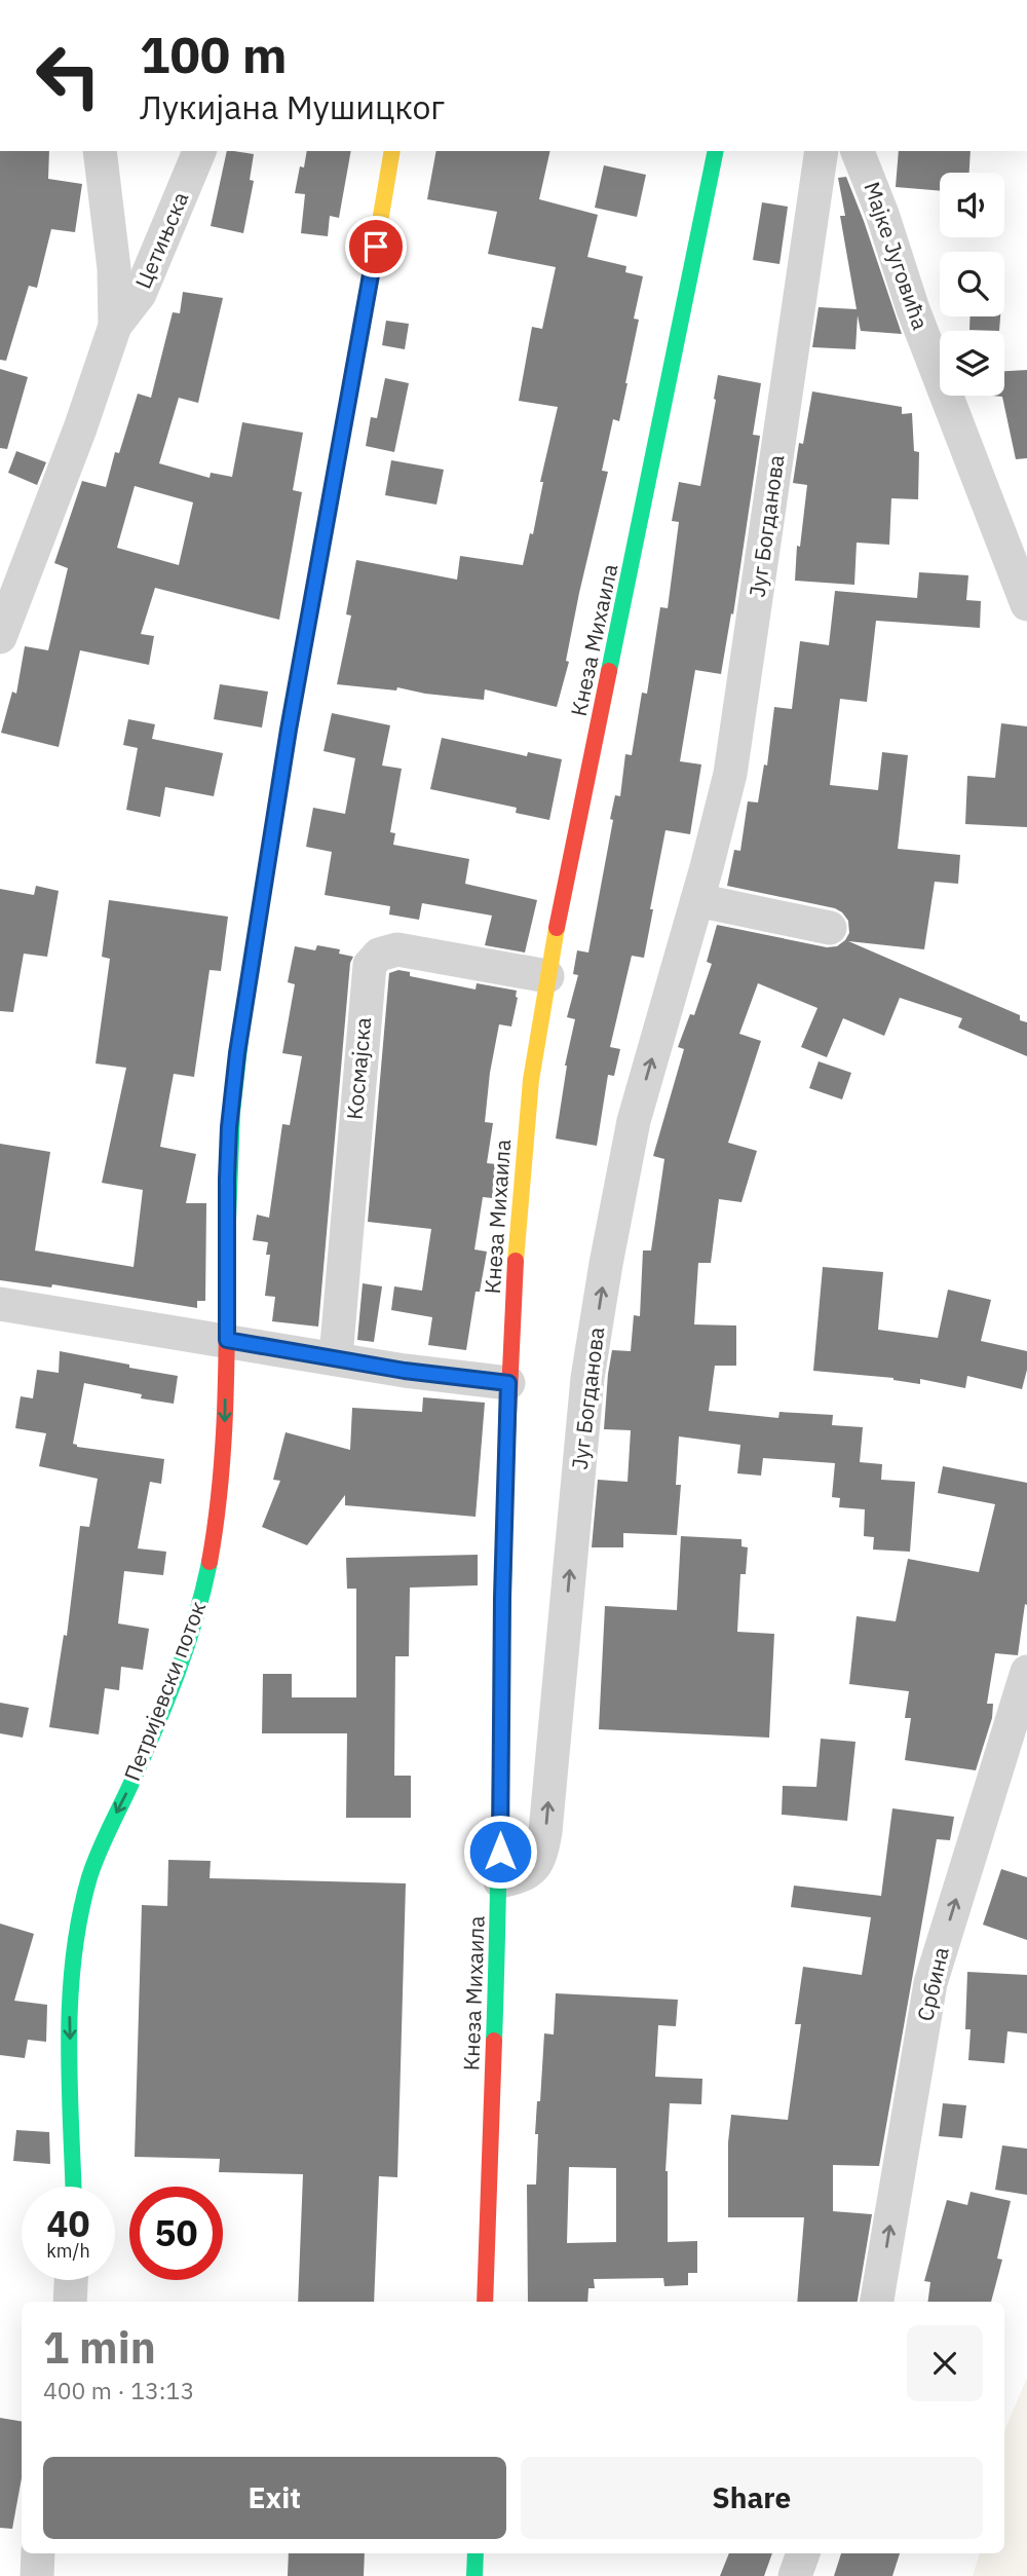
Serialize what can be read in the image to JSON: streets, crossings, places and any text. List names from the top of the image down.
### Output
{
  "streets": {
    "main road": ["Кнеза Михаила", "Петријевски поток"],
    "street": [
      "Цетињска",
      "Мајке Југовића",
      "Југ Богданова",
      "Космајска",
      "Србина"
    ]
  },
  "crossings": [
    ["Југ Богданова", "Кнеза Михаила"],
    ["Кнеза Михаила", "Космајска"]
  ],
  "one_way": ["Југ Богданова", "Петријевски поток", "Србина"],
  "page": {
    "turn": ["100 m", "Лукијана Мушицког"],
    "speed": "40 km/h",
    "limit": "50",
    "heading": ["1 min", "400 m · 13:13"],
    "buttons": ["Exit", "Share"]
  }
}
